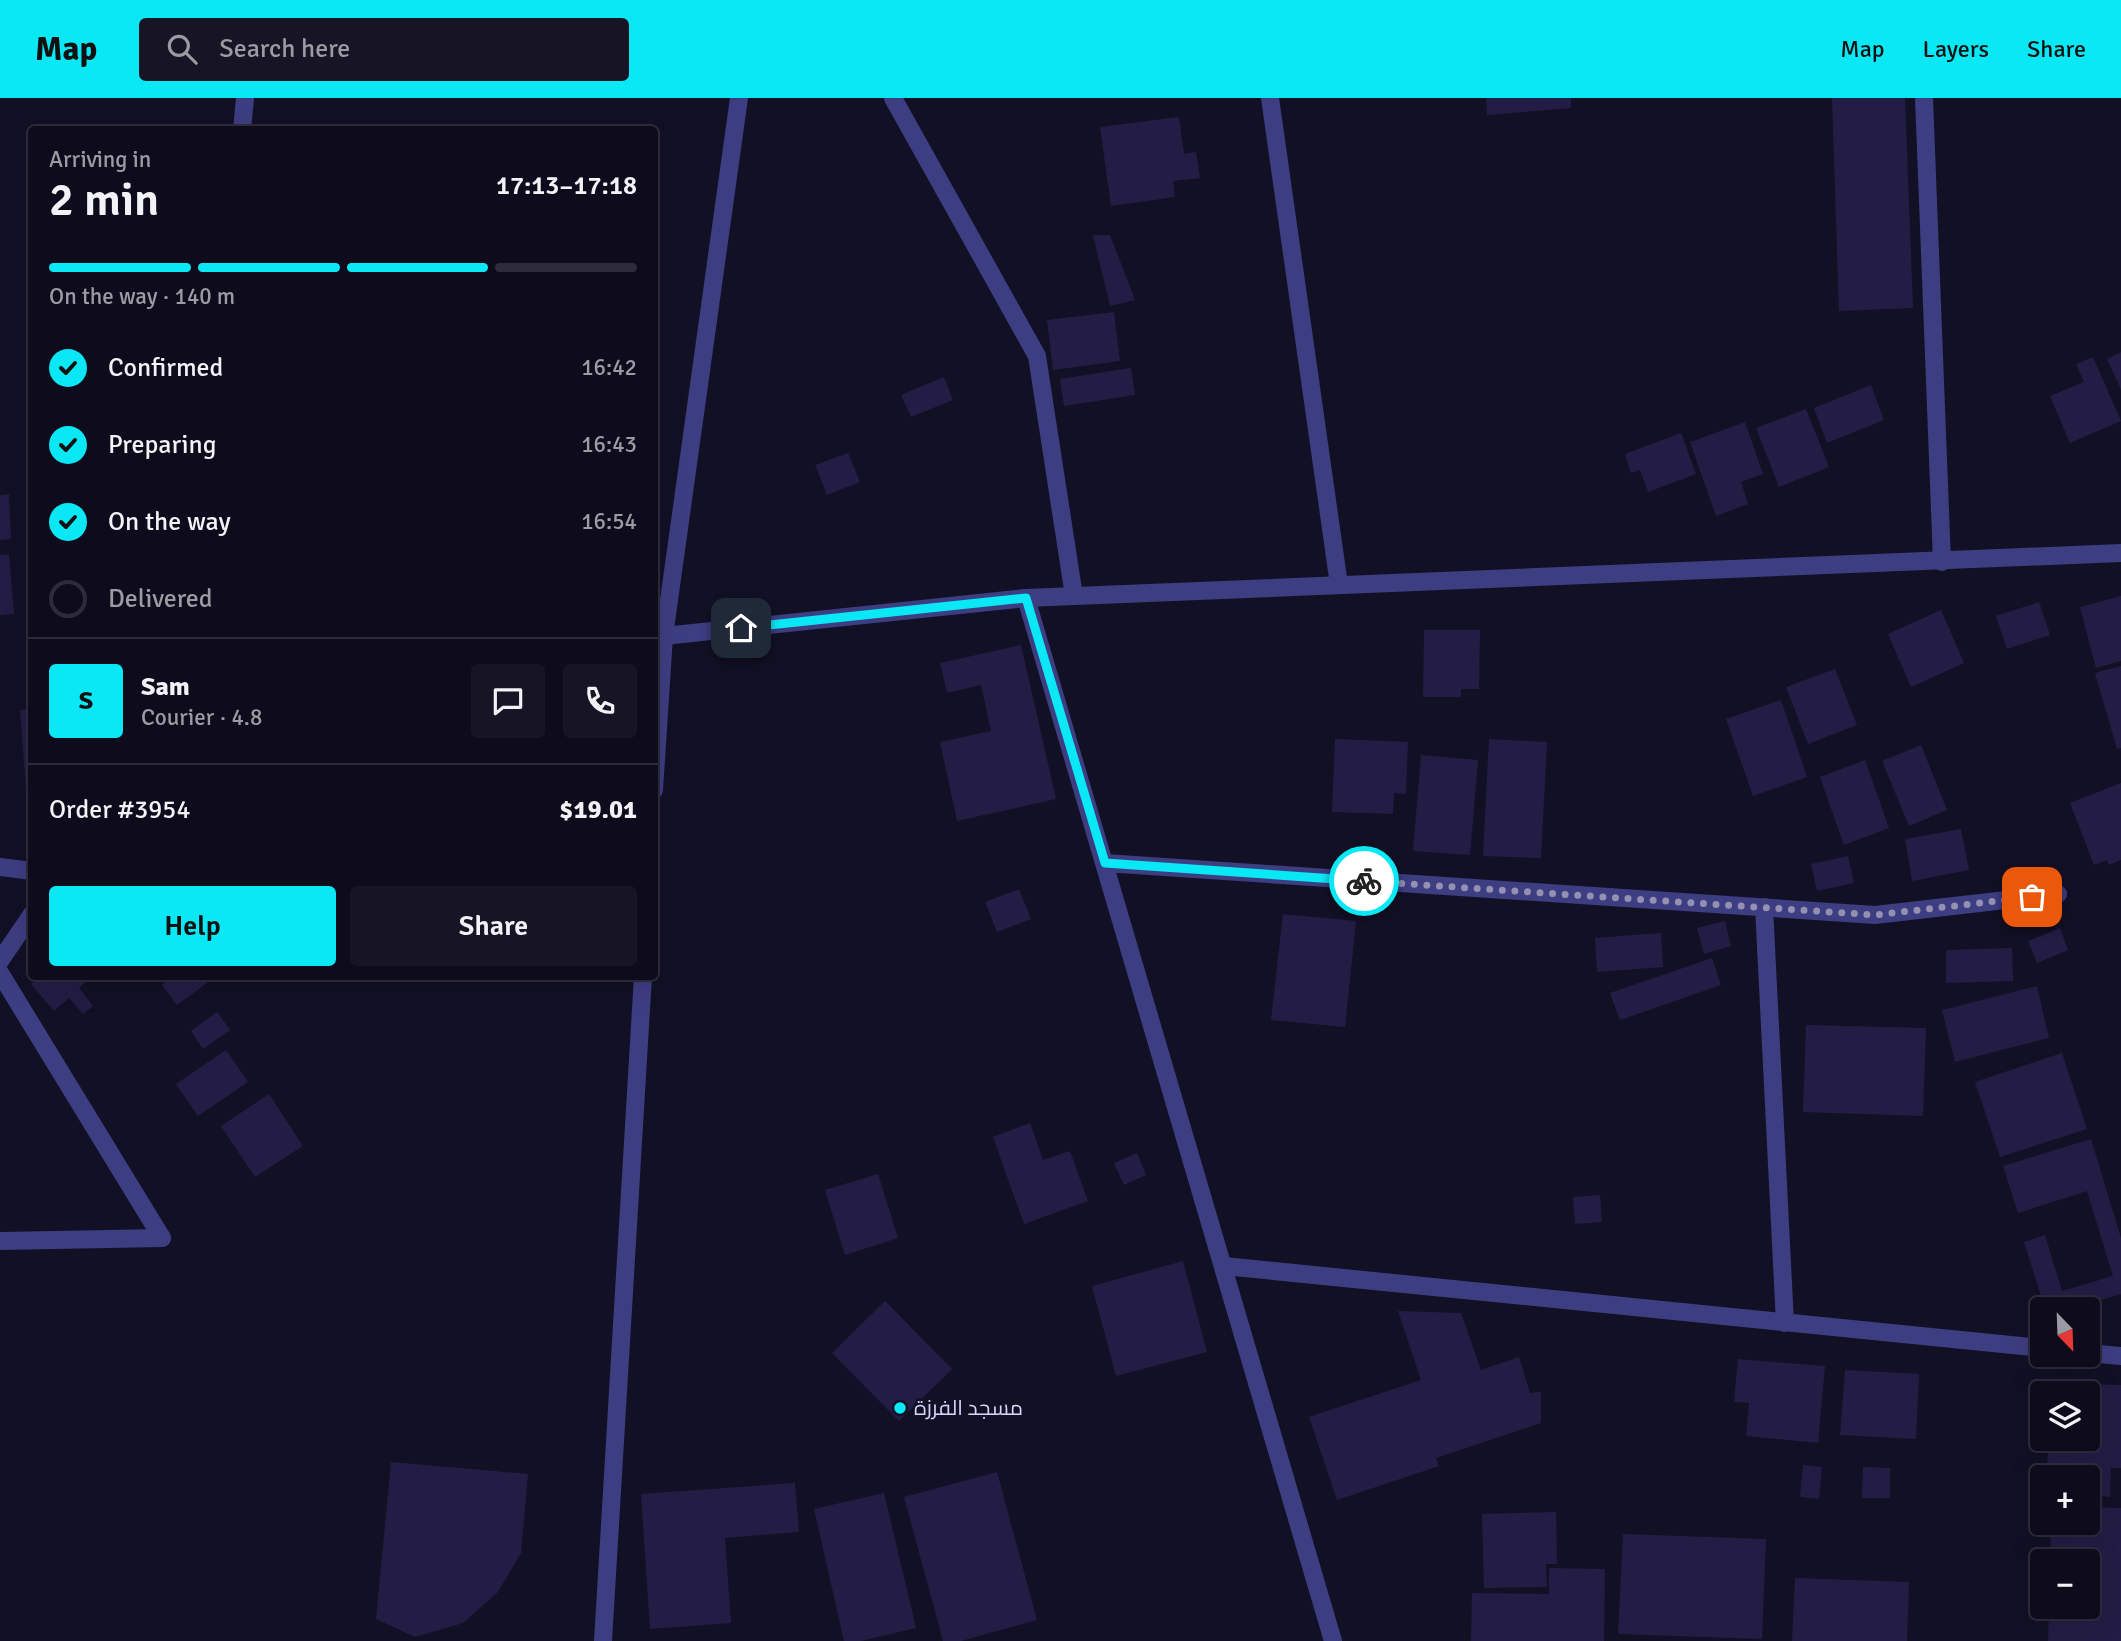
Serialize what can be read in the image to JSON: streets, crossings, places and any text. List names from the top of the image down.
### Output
{
  "places": ["مسجد الفرزة"],
  "north": "bottom right",
  "page": {
    "header": "Map",
    "search": "Search here",
    "nav": ["Map", "Layers", "Share"],
    "heading": ["2 min", "Arriving in", "17:13–17:18"],
    "panel": [
      "Sam",
      "Courier · 4.8",
      "Order #3954",
      "$19.01"
    ],
    "bar": "On the way · 140 m",
    "list": [
      ["Confirmed", "16:42"],
      ["Preparing", "16:43"],
      ["On the way", "16:54"],
      "Delivered"
    ],
    "round": "S",
    "buttons": ["Help", "Share"],
    "map_buttons": ["+", "−"]
  }
}
